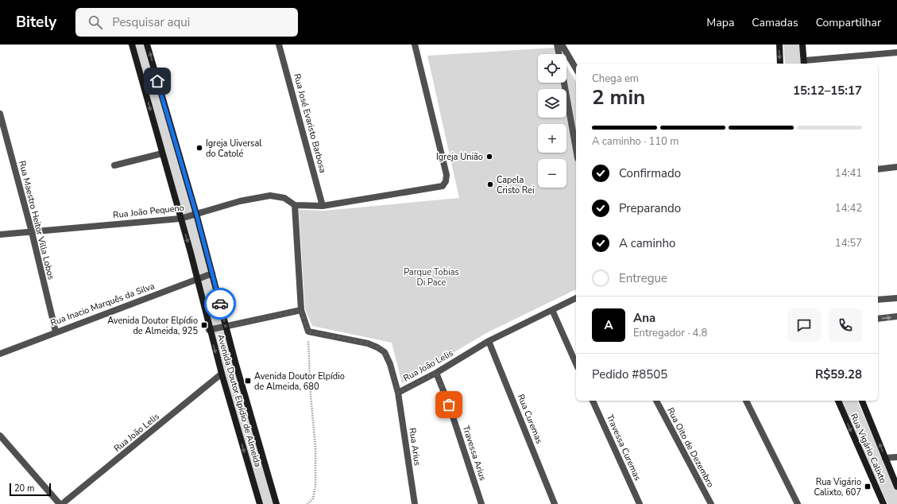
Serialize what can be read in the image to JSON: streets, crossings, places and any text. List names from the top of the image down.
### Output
{
  "streets": {
    "main road": ["Avenida Doutor Elpídio de Almeida", "Rua Vigário Calixto"],
    "street": [
      "Rua José Evaristo Barbosa",
      "Rua João Pequeno",
      "Rua Maestro Heitor Villa Lobos",
      "Rua Inacio Marquês da Silva",
      "Rua João Lelis",
      "Rua Curemas",
      "Rua Arius",
      "Travessa Curemas",
      "Rua Oito de Dezembro",
      "Travessa Arius"
    ]
  },
  "crossings": [
    ["Rua José Evaristo Barbosa", "Rua João Pequeno"],
    ["Rua João Pequeno", "Rua Maestro Heitor Villa Lobos"],
    ["Rua João Pequeno", "Avenida Doutor Elpídio de Almeida"],
    ["Rua Maestro Heitor Villa Lobos", "Rua Inacio Marquês da Silva"],
    ["Rua Inacio Marquês da Silva", "Avenida Doutor Elpídio de Almeida"],
    ["Rua João Lelis", "Avenida Doutor Elpídio de Almeida"],
    ["Rua João Lelis", "Rua Curemas"],
    ["Rua João Lelis", "Rua Arius"],
    ["Rua João Lelis", "Travessa Arius"]
  ],
  "parks": ["Parque Tobias Di Pace"],
  "places": {
    "other": ["Igreja Uiversal do Catolé", "Igreja União", "Capela Cristo Rei"],
    "transit": ["Avenida Doutor Elpídio de Almeida, 925", "Avenida Doutor Elpídio de Almeida, 680", "Rua Vigário Calixto, 607"]
  },
  "scale_bar": "20 m",
  "page": {
    "header": "Bitely",
    "search": "Pesquisar aqui",
    "nav": ["Mapa", "Camadas", "Compartilhar"],
    "map_buttons": ["+", "−"],
    "heading": ["2 min", "Chega em", "15:12–15:17"],
    "panel": [
      "Ana",
      "Entregador · 4.8",
      "Pedido #8505",
      "R$59.28"
    ],
    "bar": "A caminho · 110 m",
    "list": [
      ["Confirmado", "14:41"],
      ["Preparando", "14:42"],
      ["A caminho", "14:57"],
      "Entregue"
    ],
    "round": "A",
    "scale": "20 m"
  }
}
